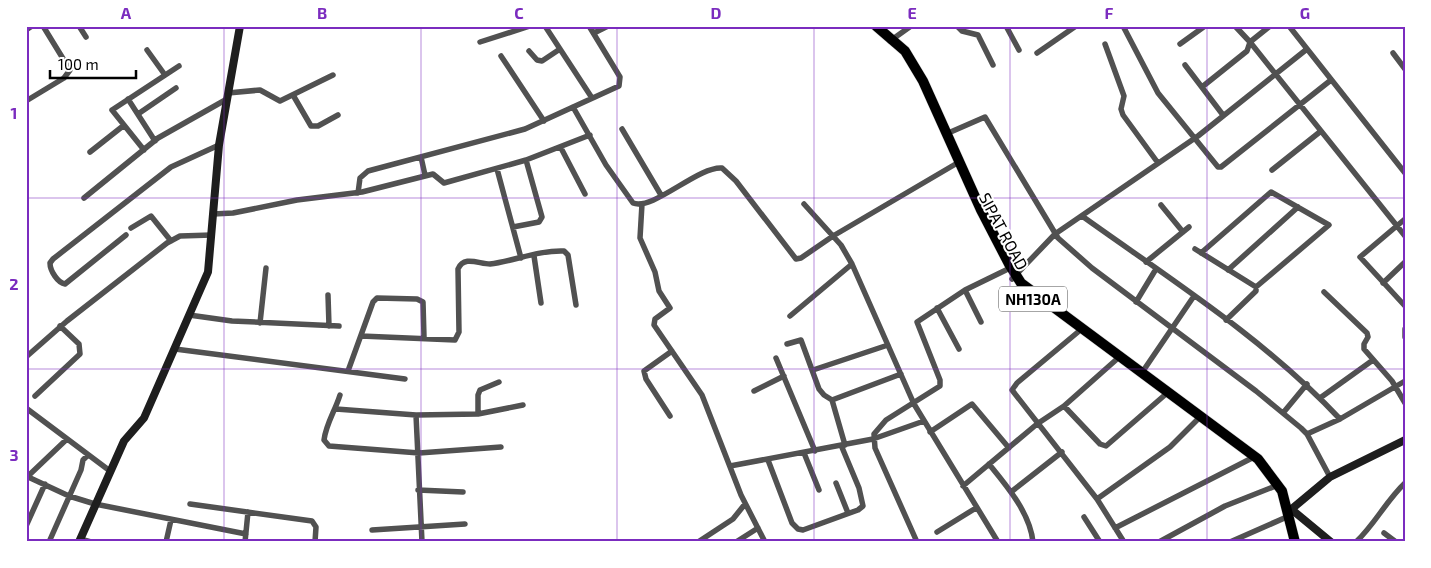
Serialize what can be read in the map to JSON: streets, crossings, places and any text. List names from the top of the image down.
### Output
{
  "streets": {
    "highway": ["SIPAT ROAD", "NH130A"]
  },
  "scale_bar": "100 m",
  "grid": {
    "columns": [
      "A",
      "B",
      "C",
      "D",
      "E",
      "F",
      "G"
    ],
    "rows": ["1", "2", "3"]
  }
}
